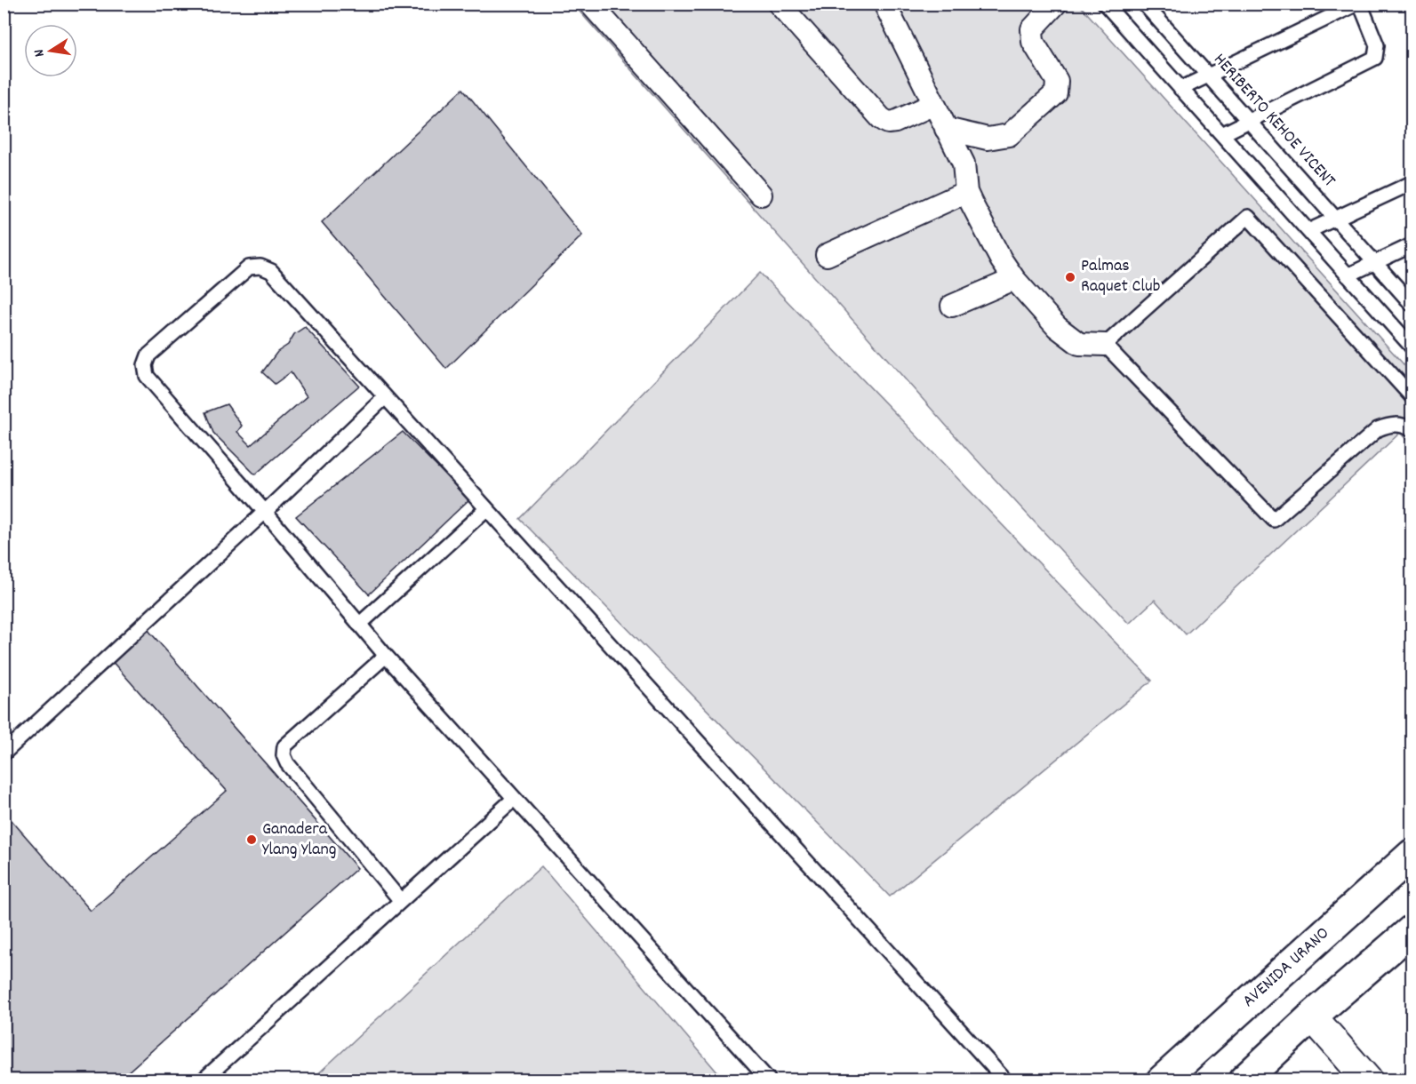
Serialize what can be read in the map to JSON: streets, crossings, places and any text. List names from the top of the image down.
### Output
{
  "streets": {
    "main road": ["AVENIDA URANO"],
    "lane": ["HERIBERTO KEHOE VICENT"]
  },
  "places": ["Palmas Raquet Club", "Ganadera Ylang Ylang"],
  "north": "left"
}
